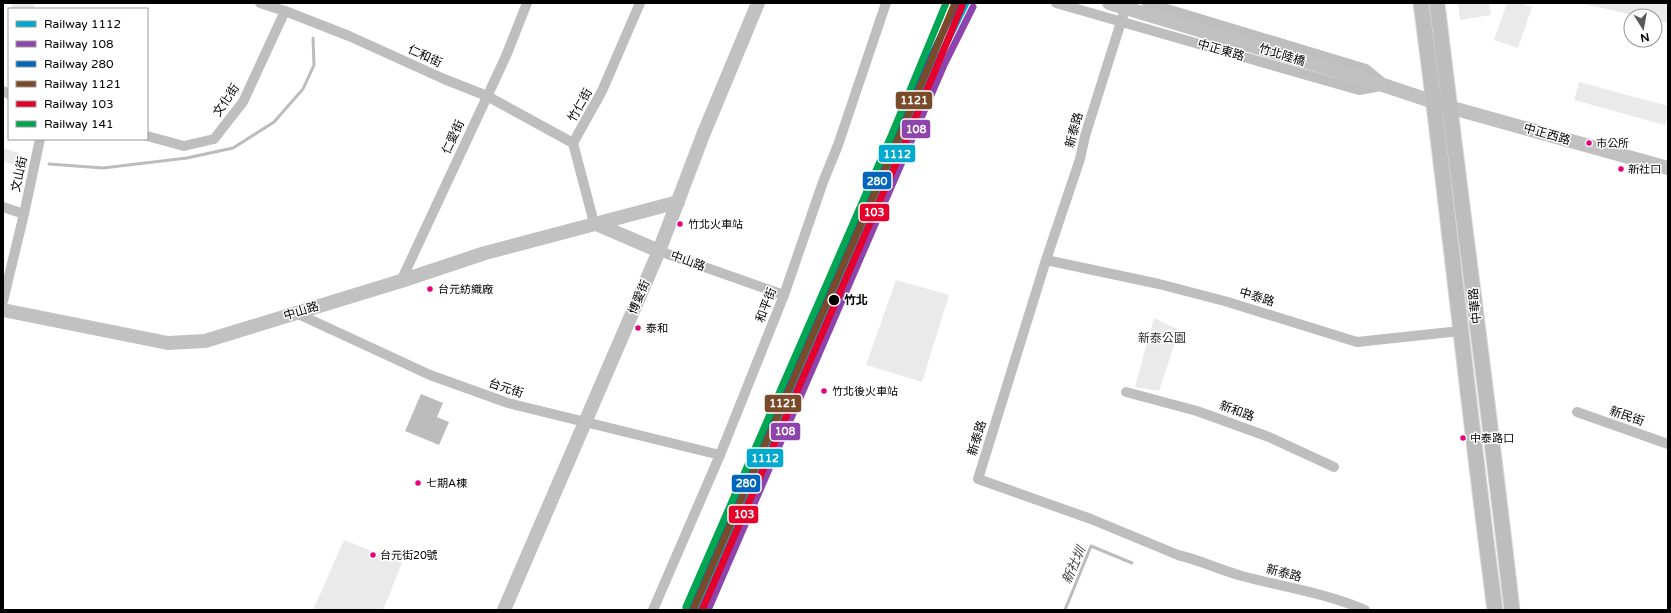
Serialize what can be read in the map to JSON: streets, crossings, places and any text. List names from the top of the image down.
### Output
{
  "streets": {
    "main road": ["中華路"],
    "street": [
      "中正東路",
      "竹北陸橋",
      "仁和街",
      "文化街",
      "竹仁街",
      "新泰路",
      "中正西路",
      "仁愛街",
      "文山街",
      "中山路",
      "博愛街",
      "中泰路",
      "和平街",
      "台元街",
      "新和路",
      "新民街"
    ]
  },
  "crossings": [
    ["中正東路", "竹北陸橋"],
    ["中正東路", "新泰路"],
    ["中正東路", "中正西路"],
    ["中正東路", "中華路"],
    ["仁和街", "文化街"],
    ["仁和街", "竹仁街"],
    ["仁和街", "仁愛街"],
    ["新泰路", "中泰路"],
    ["中正西路", "中華路"],
    ["仁愛街", "中山路"],
    ["中山路", "博愛街"],
    ["中山路", "和平街"],
    ["中山路", "台元街"],
    ["博愛街", "台元街"],
    ["中泰路", "中華路"],
    ["和平街", "台元街"]
  ],
  "water": ["新社圳"],
  "parks": ["新泰公園"],
  "places": [
    "市公所",
    "新社口",
    "竹北火車站",
    "台元紡織廠",
    "竹北",
    "泰和",
    "竹北後火車站",
    "中泰路口",
    "七期A棟",
    "台元街20號"
  ],
  "lines": [
    "rail line 1112",
    "rail line 280",
    "rail line 1121",
    "rail line 141",
    "rail line 103",
    "rail line 108"
  ],
  "legend": [
    "Railway 1112",
    "Railway 108",
    "Railway 280",
    "Railway 1121",
    "Railway 103",
    "Railway 141"
  ],
  "north": "bottom"
}
